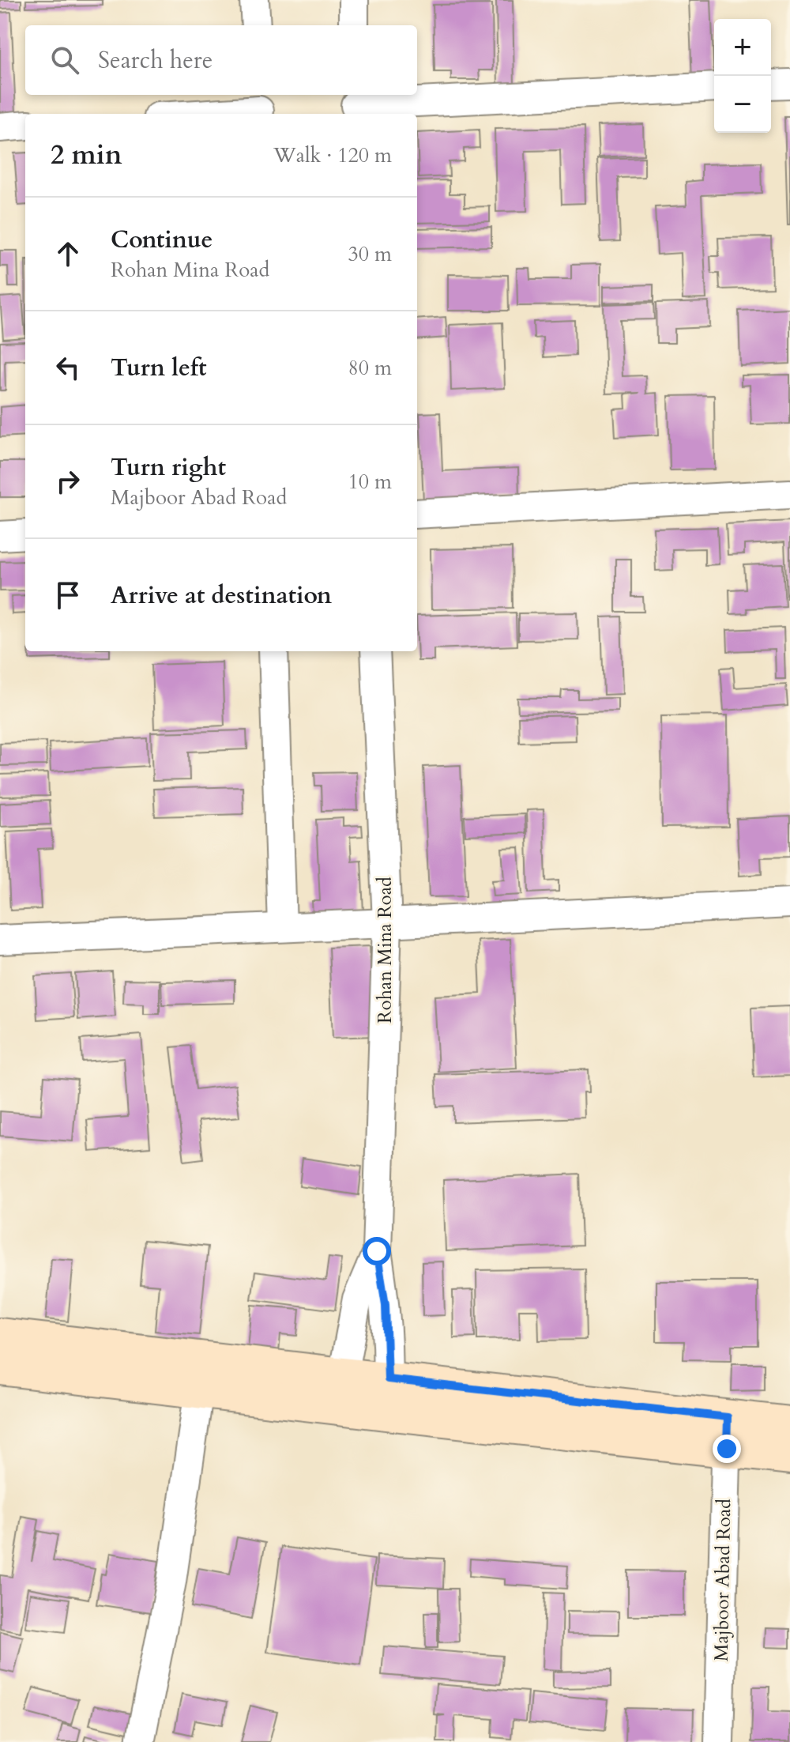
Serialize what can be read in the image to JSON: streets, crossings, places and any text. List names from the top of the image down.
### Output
{
  "streets": {
    "street": ["Rohan Mina Road", "Majboor Abad Road"]
  },
  "page": {
    "map_buttons": ["+", "−"],
    "search": "Search here",
    "heading": ["2 min", "Walk · 120 m"],
    "list": [
      ["Continue", "Rohan Mina Road", "30 m"],
      ["Turn left", "80 m"],
      ["Turn right", "Majboor Abad Road", "10 m"],
      "Arrive at destination"
    ]
  }
}
